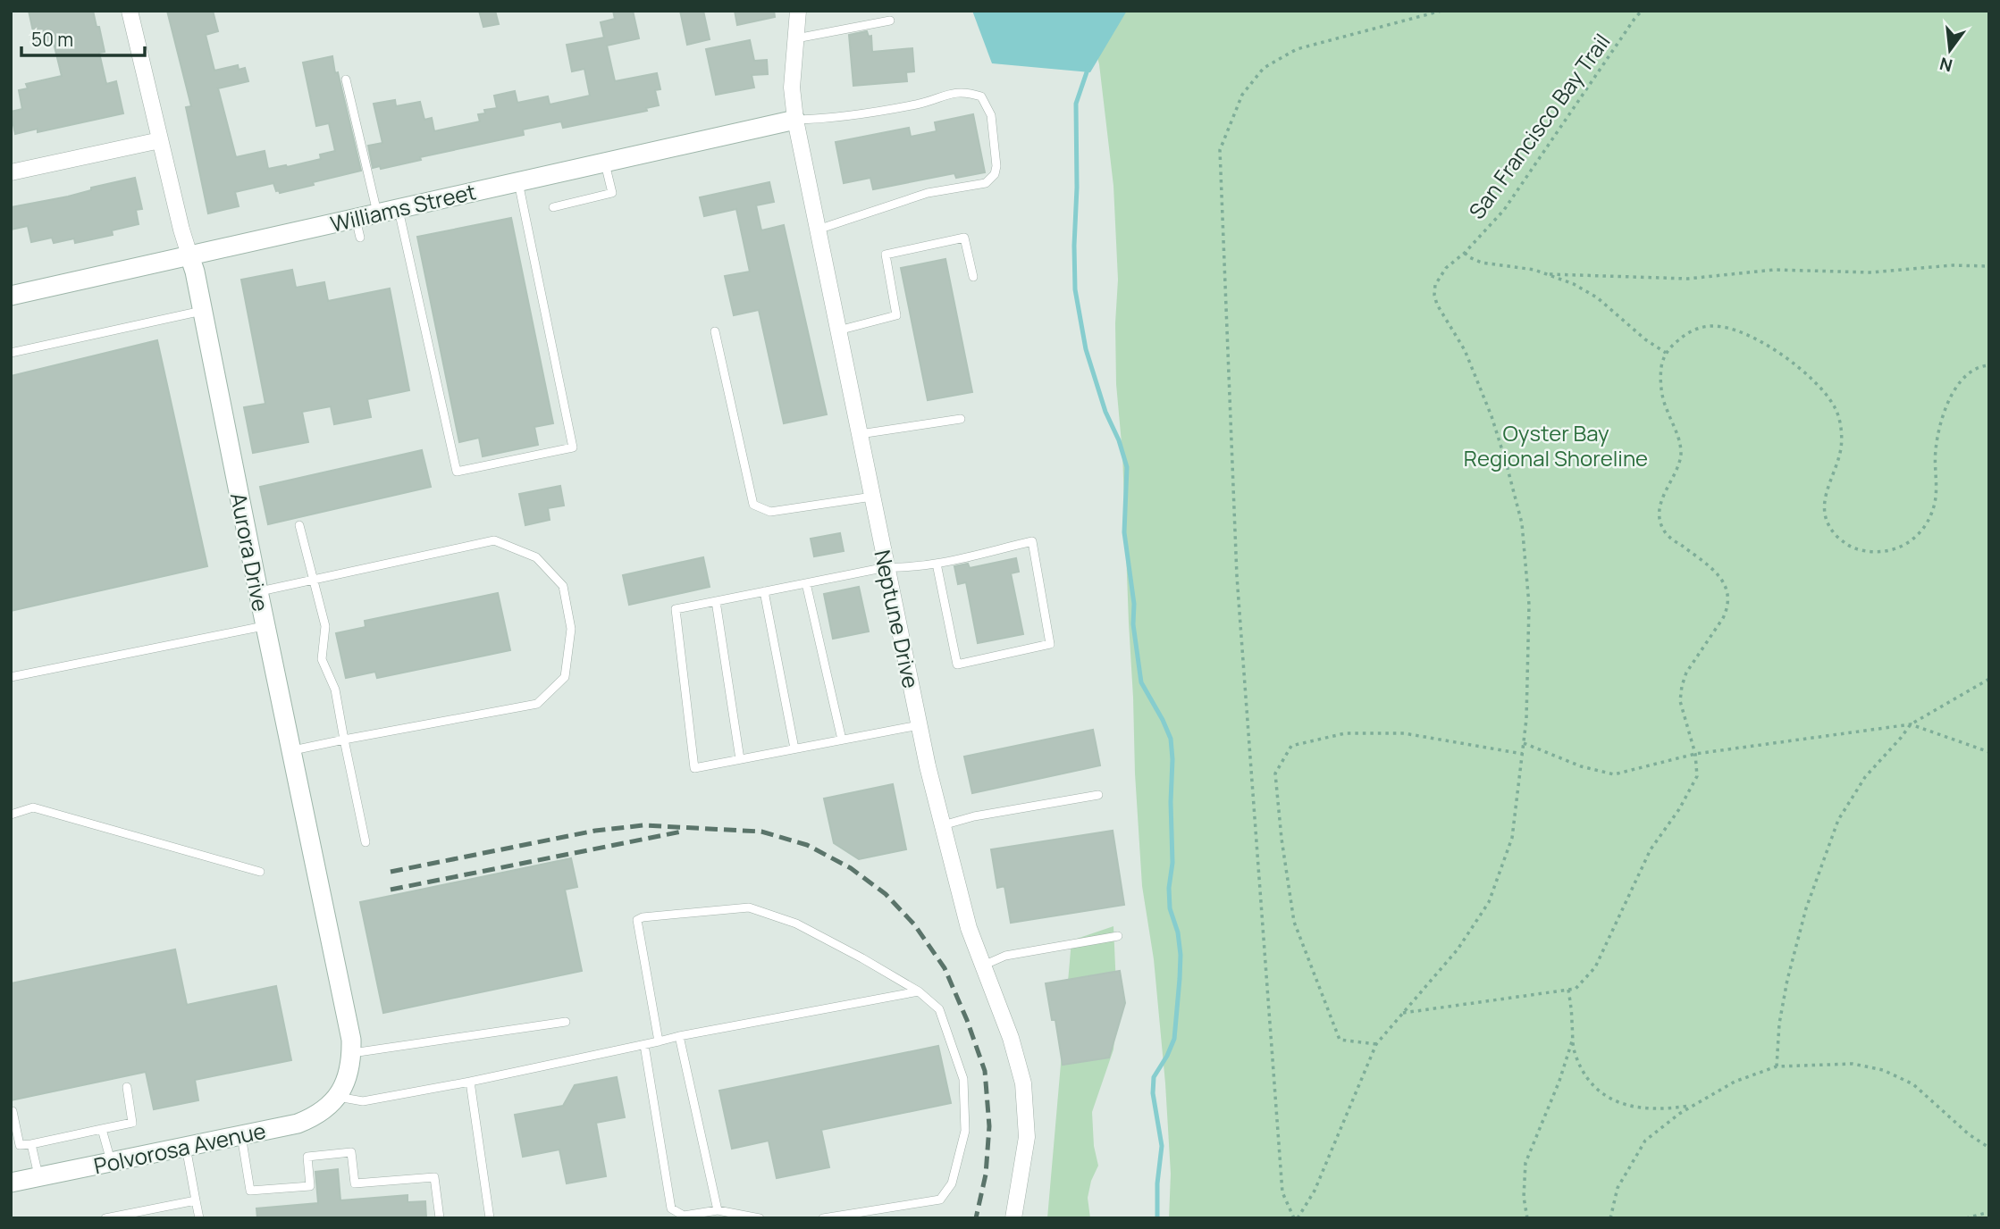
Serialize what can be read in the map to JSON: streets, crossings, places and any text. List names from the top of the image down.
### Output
{
  "streets": {
    "street": [
      "Williams Street",
      "Aurora Drive",
      "Neptune Drive",
      "Polvorosa Avenue"
    ],
    "path": ["San Francisco Bay Trail"]
  },
  "crossings": [
    ["Williams Street", "Aurora Drive"],
    ["Williams Street", "Neptune Drive"],
    ["Aurora Drive", "Polvorosa Avenue"]
  ],
  "parks": ["Oyster Bay Regional Shoreline"],
  "scale_bar": "50 m",
  "north": "bottom"
}
